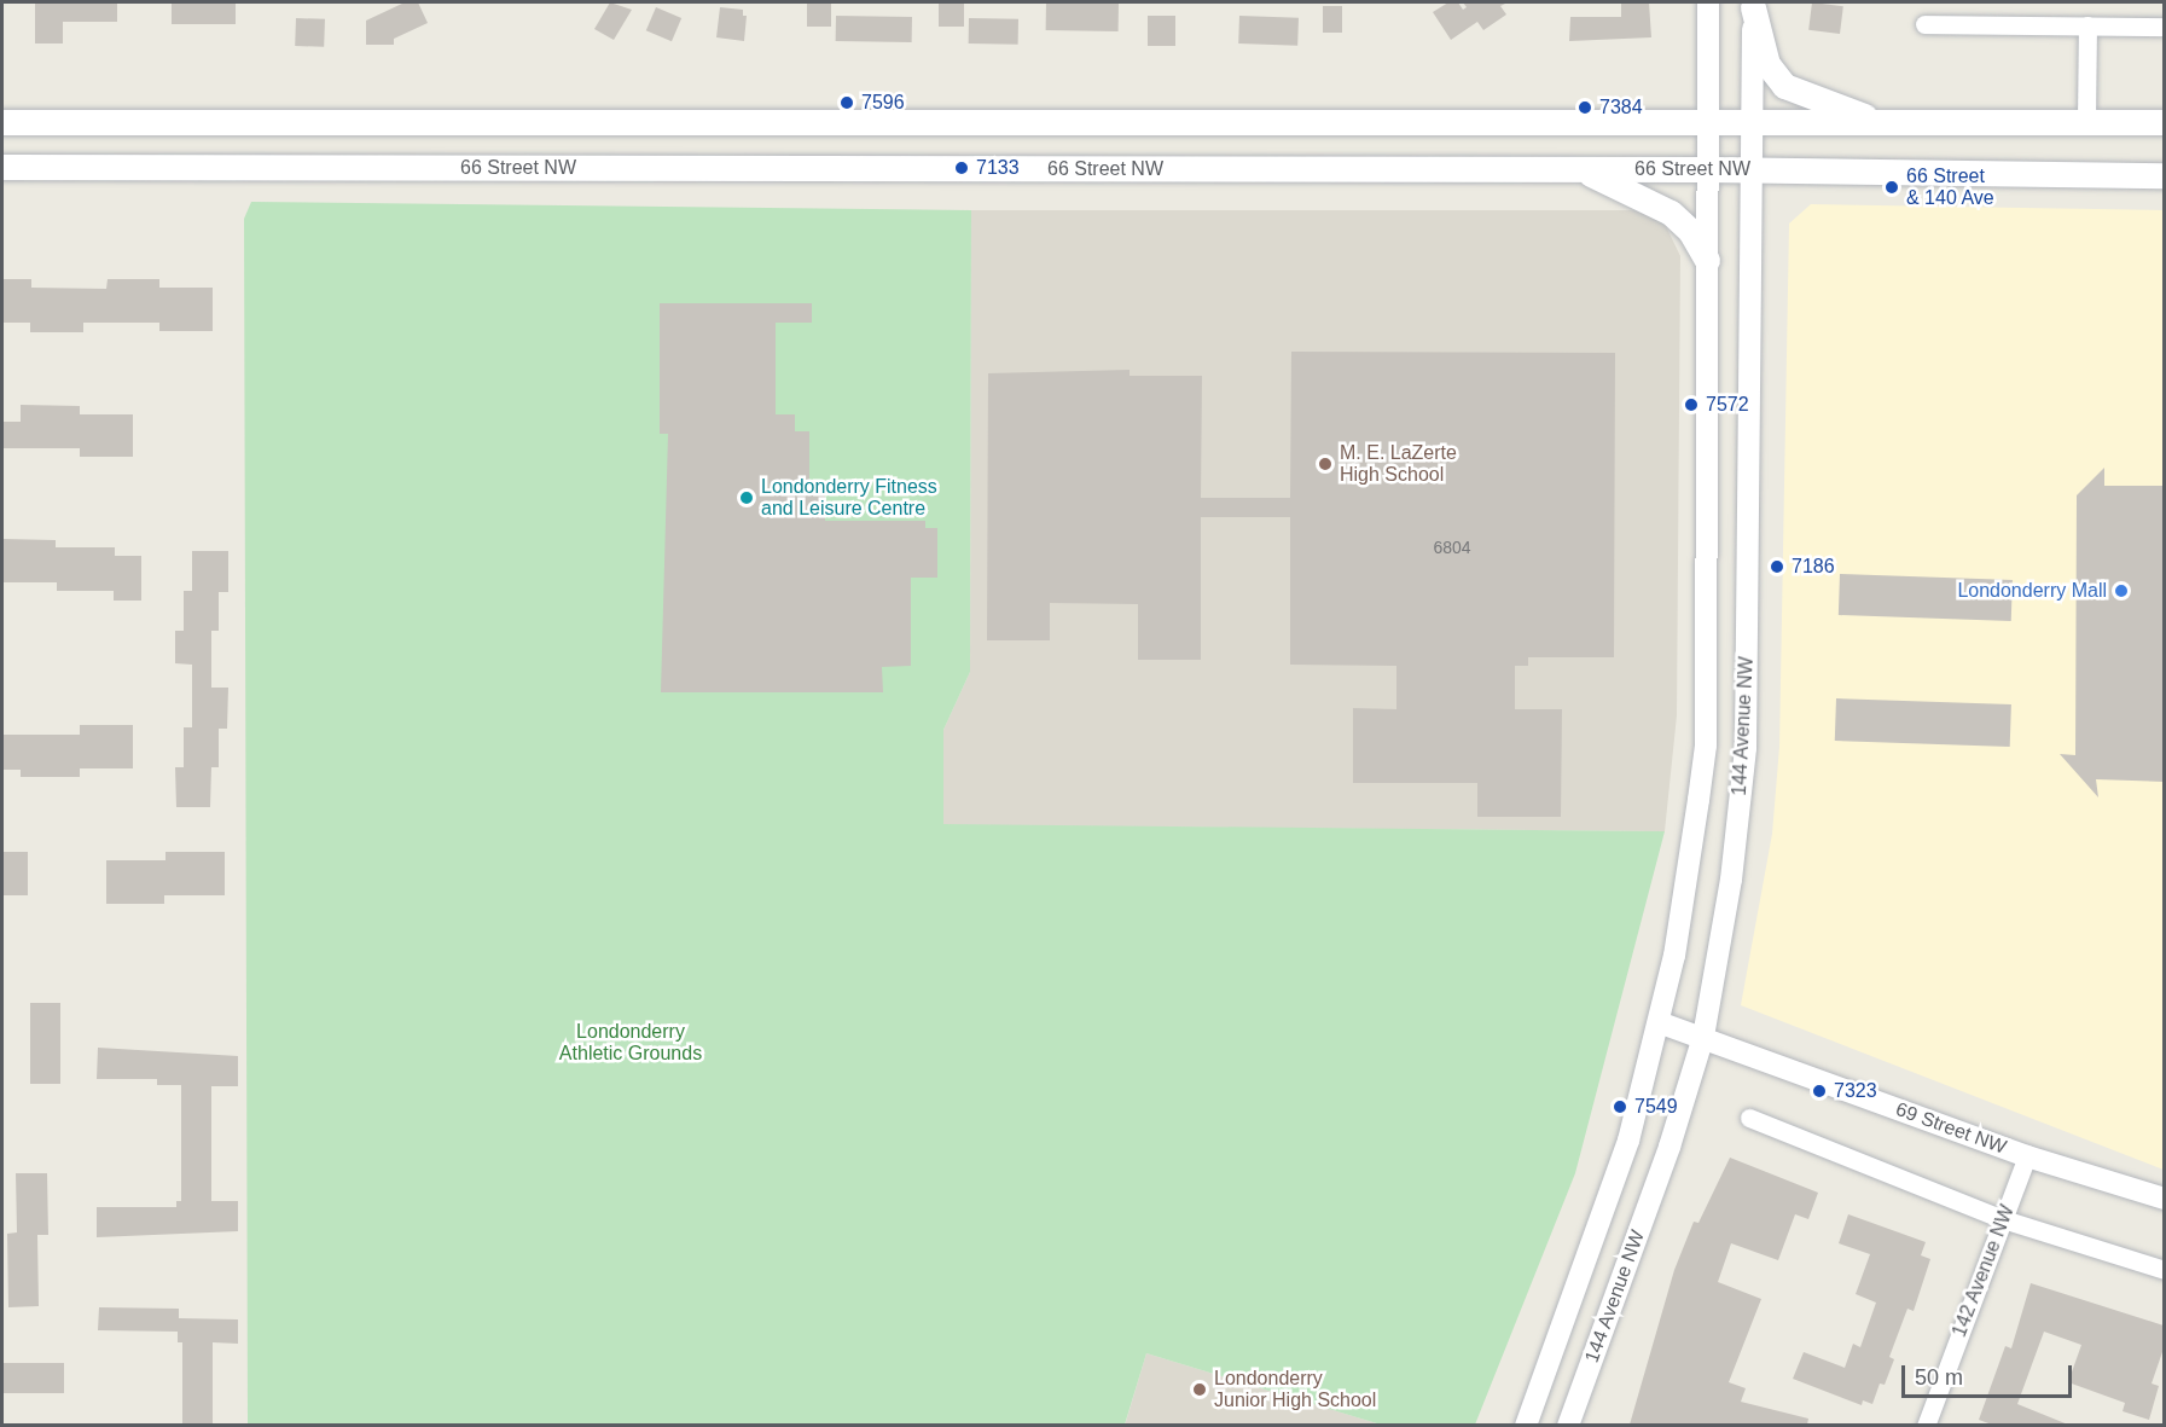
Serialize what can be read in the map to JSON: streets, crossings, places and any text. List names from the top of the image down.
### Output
{
  "streets": {
    "main road": ["66 Street NW"],
    "street": ["144 Avenue NW", "69 Street NW", "142 Avenue NW"]
  },
  "crossings": [
    ["66 Street NW", "144 Avenue NW"],
    ["144 Avenue NW", "69 Street NW"],
    ["69 Street NW", "142 Avenue NW"]
  ],
  "parks": ["Londonderry Athletic Grounds"],
  "places": [
    "7596",
    "7384",
    "7133",
    "66 Street & 140 Ave",
    "7572",
    "M. E. LaZerte High School",
    "Londonderry Fitness and Leisure Centre",
    "7186",
    "Londonderry Mall",
    "7323",
    "7549",
    "Londonderry Junior High School"
  ],
  "house_numbers": ["6804"],
  "scale_bar": "50 m"
}
